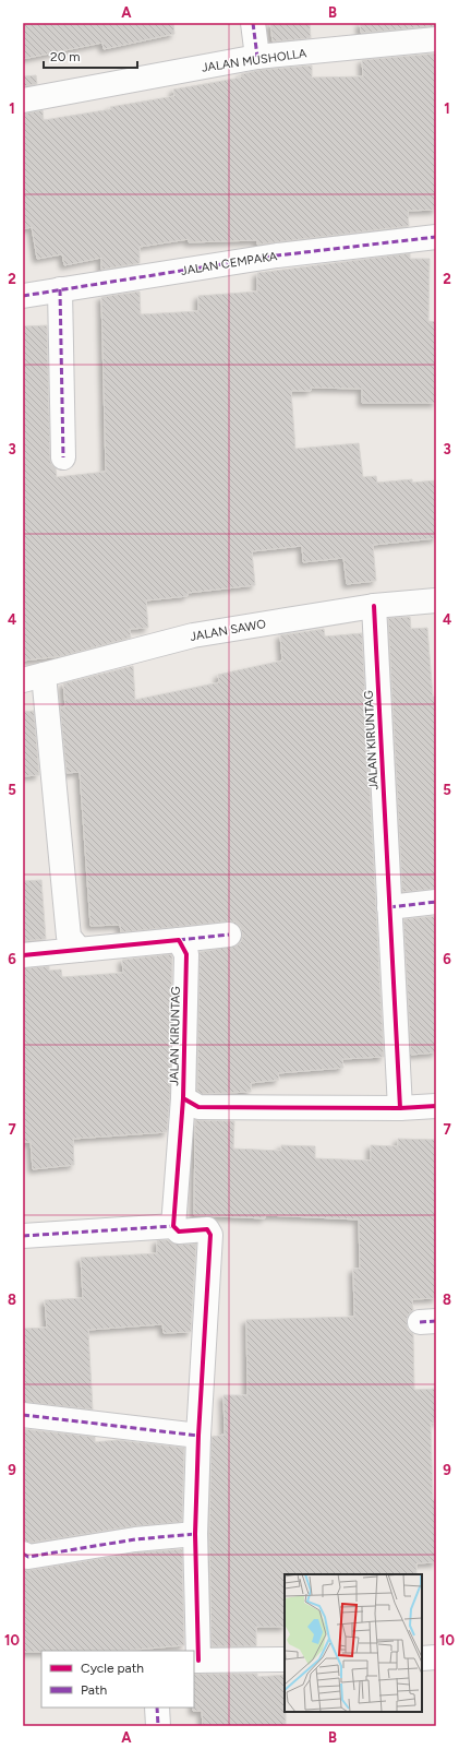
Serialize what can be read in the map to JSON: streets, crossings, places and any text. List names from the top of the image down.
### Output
{
  "streets": {
    "street": [
      "JALAN MUSHOLLA",
      "JALAN CEMPAKA",
      "JALAN SAWO",
      "JALAN KIRUNTAG"
    ]
  },
  "crossings": [
    ["JALAN SAWO", "JALAN KIRUNTAG"]
  ],
  "legend": ["Cycle path", "Path"],
  "scale_bar": "20 m",
  "grid": {
    "columns": ["A", "B"],
    "rows": [
      "1",
      "2",
      "3",
      "4",
      "5",
      "6",
      "7",
      "8",
      "9",
      "10"
    ]
  }
}
